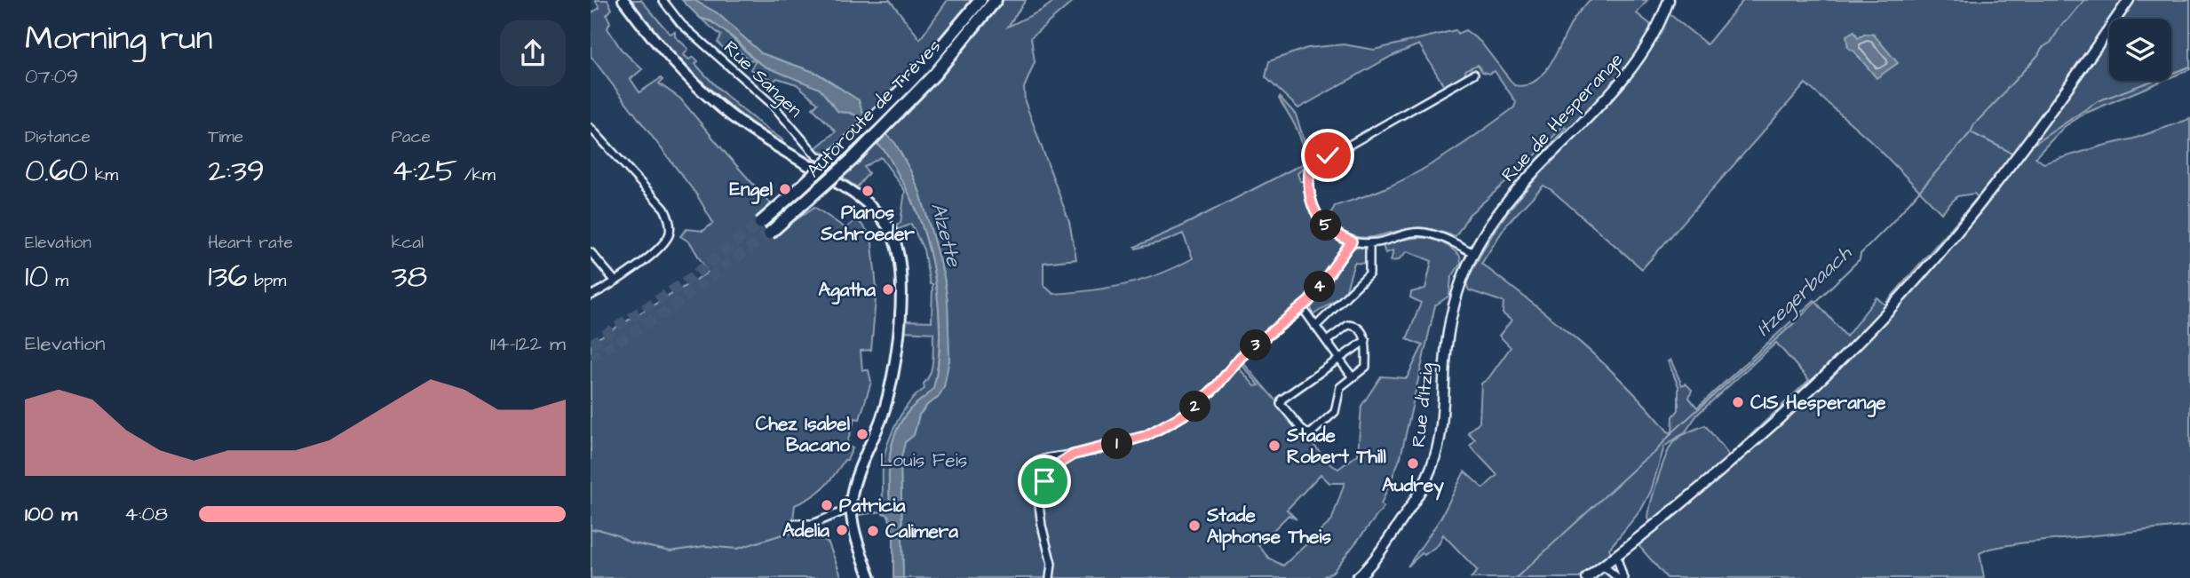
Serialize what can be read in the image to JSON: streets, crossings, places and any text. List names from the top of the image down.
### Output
{
  "streets": {
    "highway": ["Autoroute de Trèves"],
    "main road": ["Rue de Hesperange", "Rue d'Itzig"],
    "street": ["Rue Sangen"]
  },
  "crossings": [
    ["Rue de Hesperange", "Rue d'Itzig"]
  ],
  "water": ["Alzette", "Itzegerbaach"],
  "parks": ["Louis Feis"],
  "places": [
    "Engel",
    "Pianos Schroeder",
    "Agatha",
    "CIS Hesperange",
    "Chez Isabel Bacano",
    "Stade Robert Thill",
    "Audrey",
    "Patricia",
    "Stade Alphonse Theis",
    "Adelia",
    "Calimera"
  ],
  "page": {
    "heading": ["Morning run", "07:09"],
    "stats": [
      ["Distance", "0.60 km"],
      ["Time", "2:39"],
      ["Pace", "4:25 /km"],
      ["Elevation", "10 m"],
      ["Heart rate", "136 bpm"],
      ["kcal", "38"]
    ],
    "pins": [
      "5",
      "4",
      "3",
      "2",
      "1"
    ],
    "chart": ["Elevation", "114–122 m"],
    "list": [
      {
        "name": "100 m",
        "note": "4:08"
      }
    ]
  }
}
